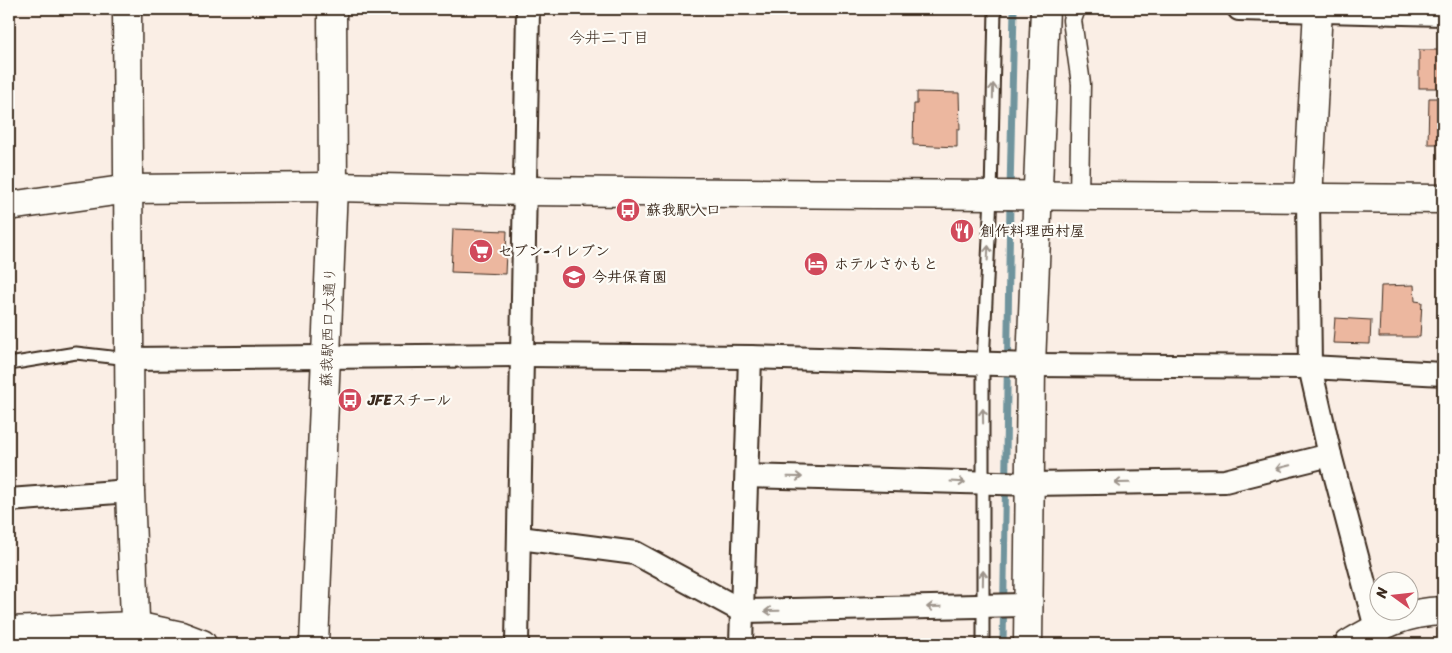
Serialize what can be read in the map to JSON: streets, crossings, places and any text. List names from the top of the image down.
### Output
{
  "streets": {
    "street": ["蘇我駅西口大通り"]
  },
  "districts": ["今井二丁目"],
  "places": {
    "bus stop": ["蘇我駅入口", "JFEスチール"],
    "restaurant": ["創作料理西村屋"],
    "supermarket": ["セブン-イレブン"],
    "hotel": ["ホテルさかもと"],
    "school or university": ["今井保育園"]
  },
  "north": "left"
}
